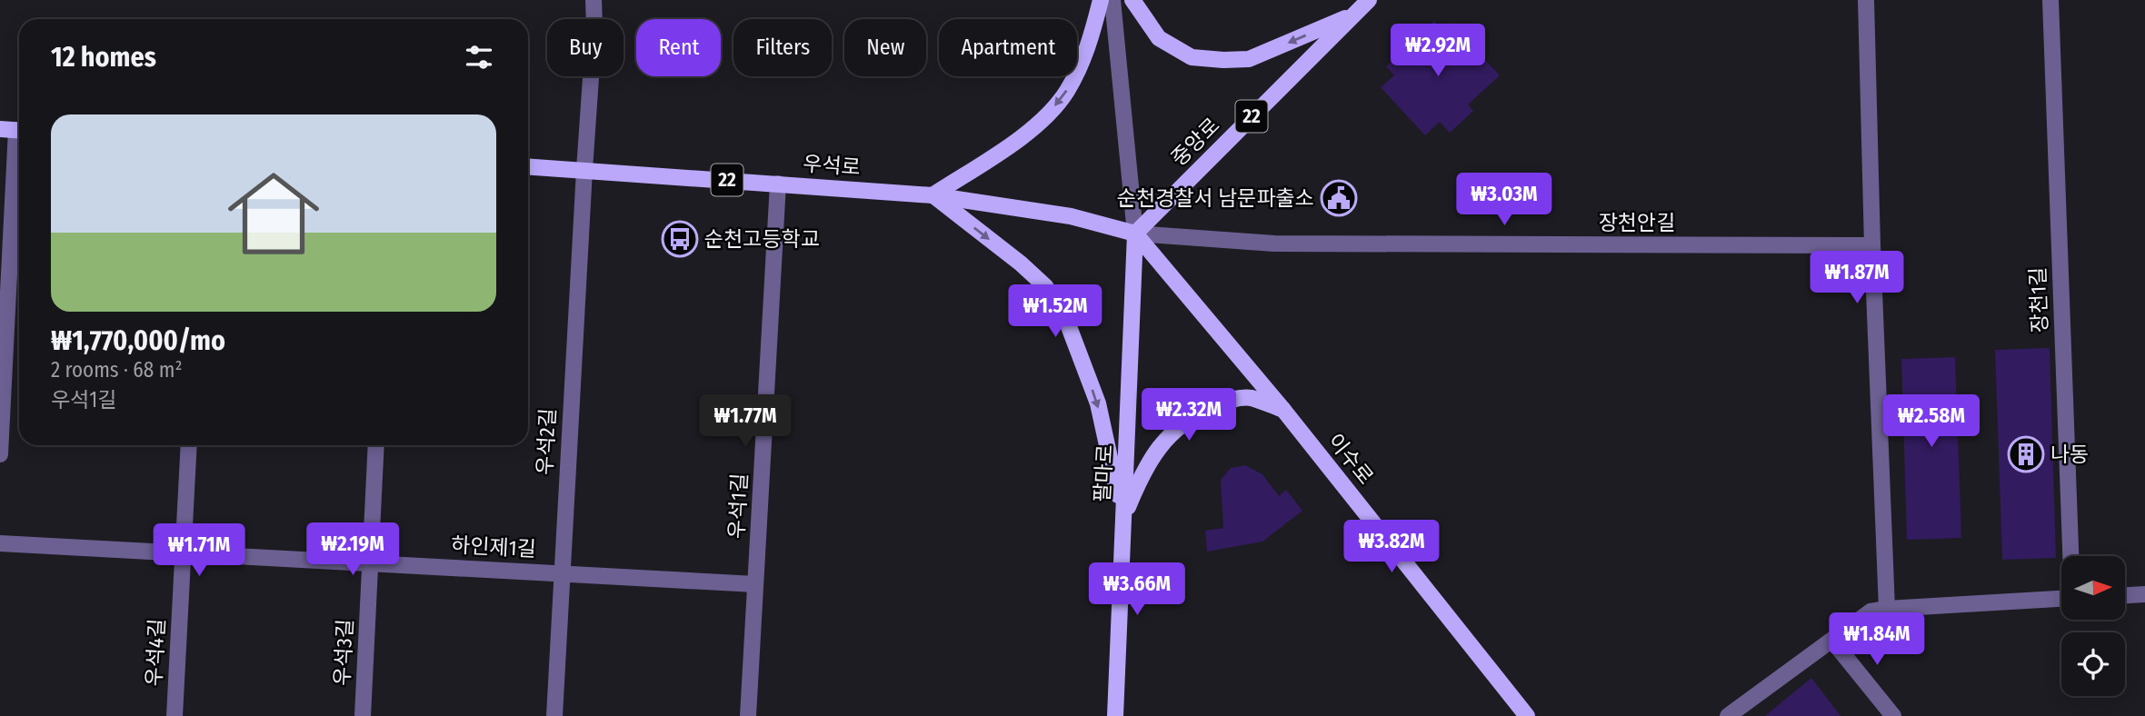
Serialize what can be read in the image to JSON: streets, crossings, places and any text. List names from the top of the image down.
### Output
{
  "streets": {
    "main road": [
      "22",
      "중앙로",
      "우석로",
      "이수로",
      "팔마로"
    ],
    "street": [
      "장천안길",
      "장천1길",
      "우석2길",
      "우석1길",
      "하인제1길",
      "우석4길",
      "우석3길"
    ]
  },
  "crossings": [
    ["중앙로", "우석로"],
    ["중앙로", "장천안길"],
    ["중앙로", "이수로"],
    ["중앙로", "팔마로"],
    ["우석로", "장천안길"],
    ["우석로", "우석2길"],
    ["우석로", "이수로"],
    ["우석로", "팔마로"],
    ["우석로", "우석1길"],
    ["장천안길", "이수로"],
    ["장천안길", "팔마로"],
    ["우석2길", "하인제1길"],
    ["이수로", "팔마로"],
    ["우석1길", "하인제1길"],
    ["하인제1길", "우석4길"],
    ["하인제1길", "우석3길"]
  ],
  "places": {
    "public building": ["순천경찰서 남문파출소"],
    "bus stop": ["순천고등학교"],
    "building": ["나동"]
  },
  "north": "right",
  "page": {
    "chip": [
      "Buy",
      "Rent",
      "Filters",
      "New",
      "Apartment"
    ],
    "heading": "12 homes",
    "price": [
      "₩2.92M",
      "₩3.03M",
      "₩1.87M",
      "₩1.52M",
      "₩2.32M",
      "₩1.77M",
      "₩2.58M",
      "₩3.82M",
      "₩2.19M",
      "₩1.71M",
      "₩3.66M",
      "₩1.84M"
    ],
    "list": [
      {
        "name": "₩1,770,000/mo",
        "note": "2 rooms · 68 m² · 우석1길"
      }
    ]
  }
}
